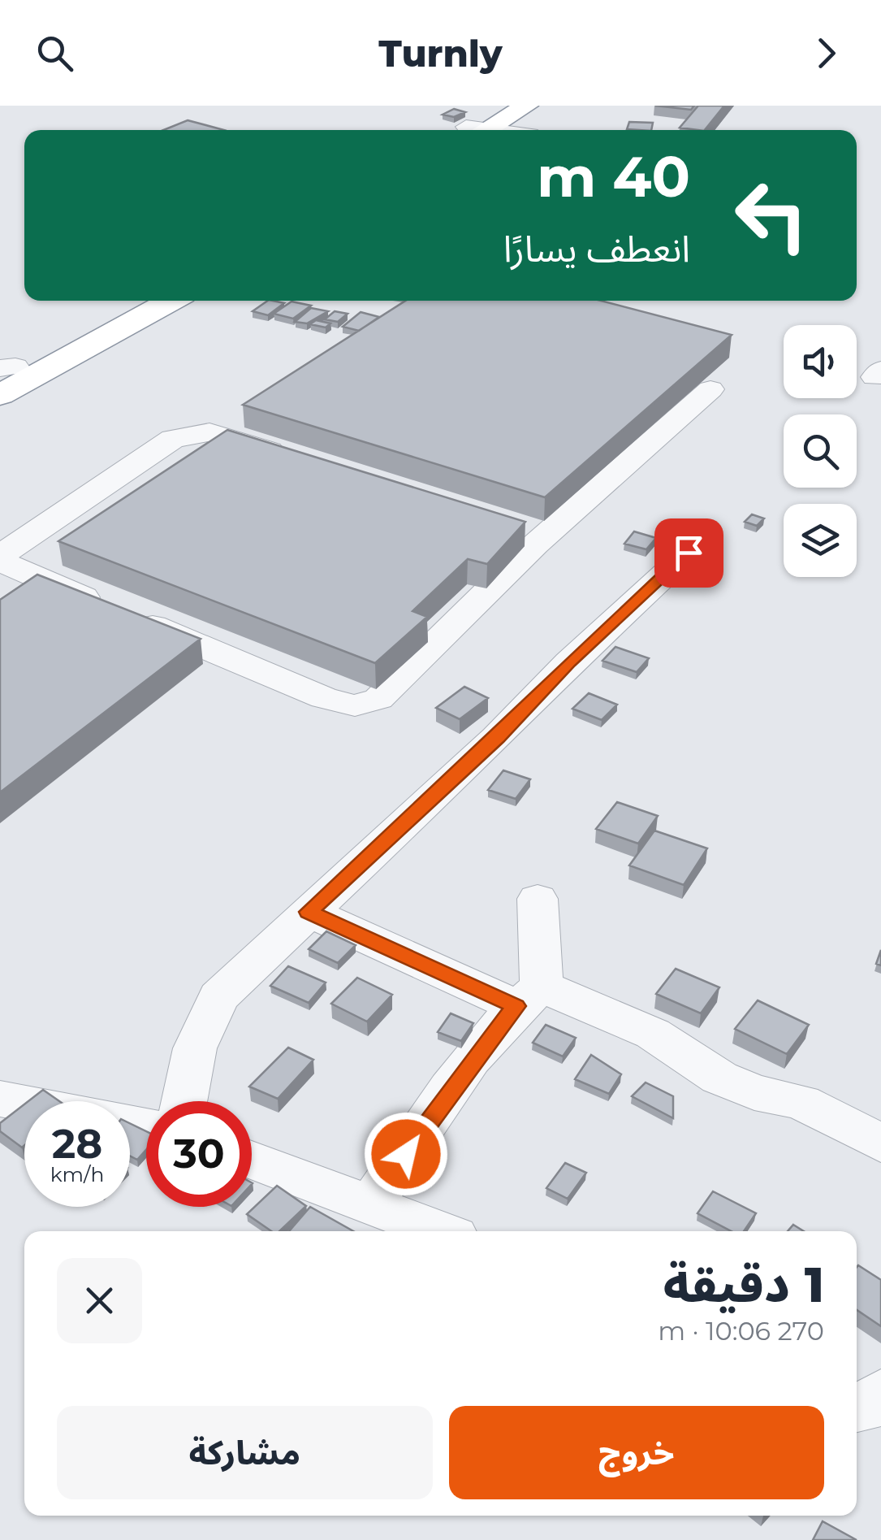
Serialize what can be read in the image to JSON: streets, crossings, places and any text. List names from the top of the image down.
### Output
{
  "page": {
    "header": "Turnly",
    "turn": ["40 m", "انعطف يسارًا"],
    "speed": "28 km/h",
    "limit": "30",
    "heading": ["1 دقيقة", "270 m · 10:06"],
    "buttons": ["خروج", "مشاركة"]
  }
}
